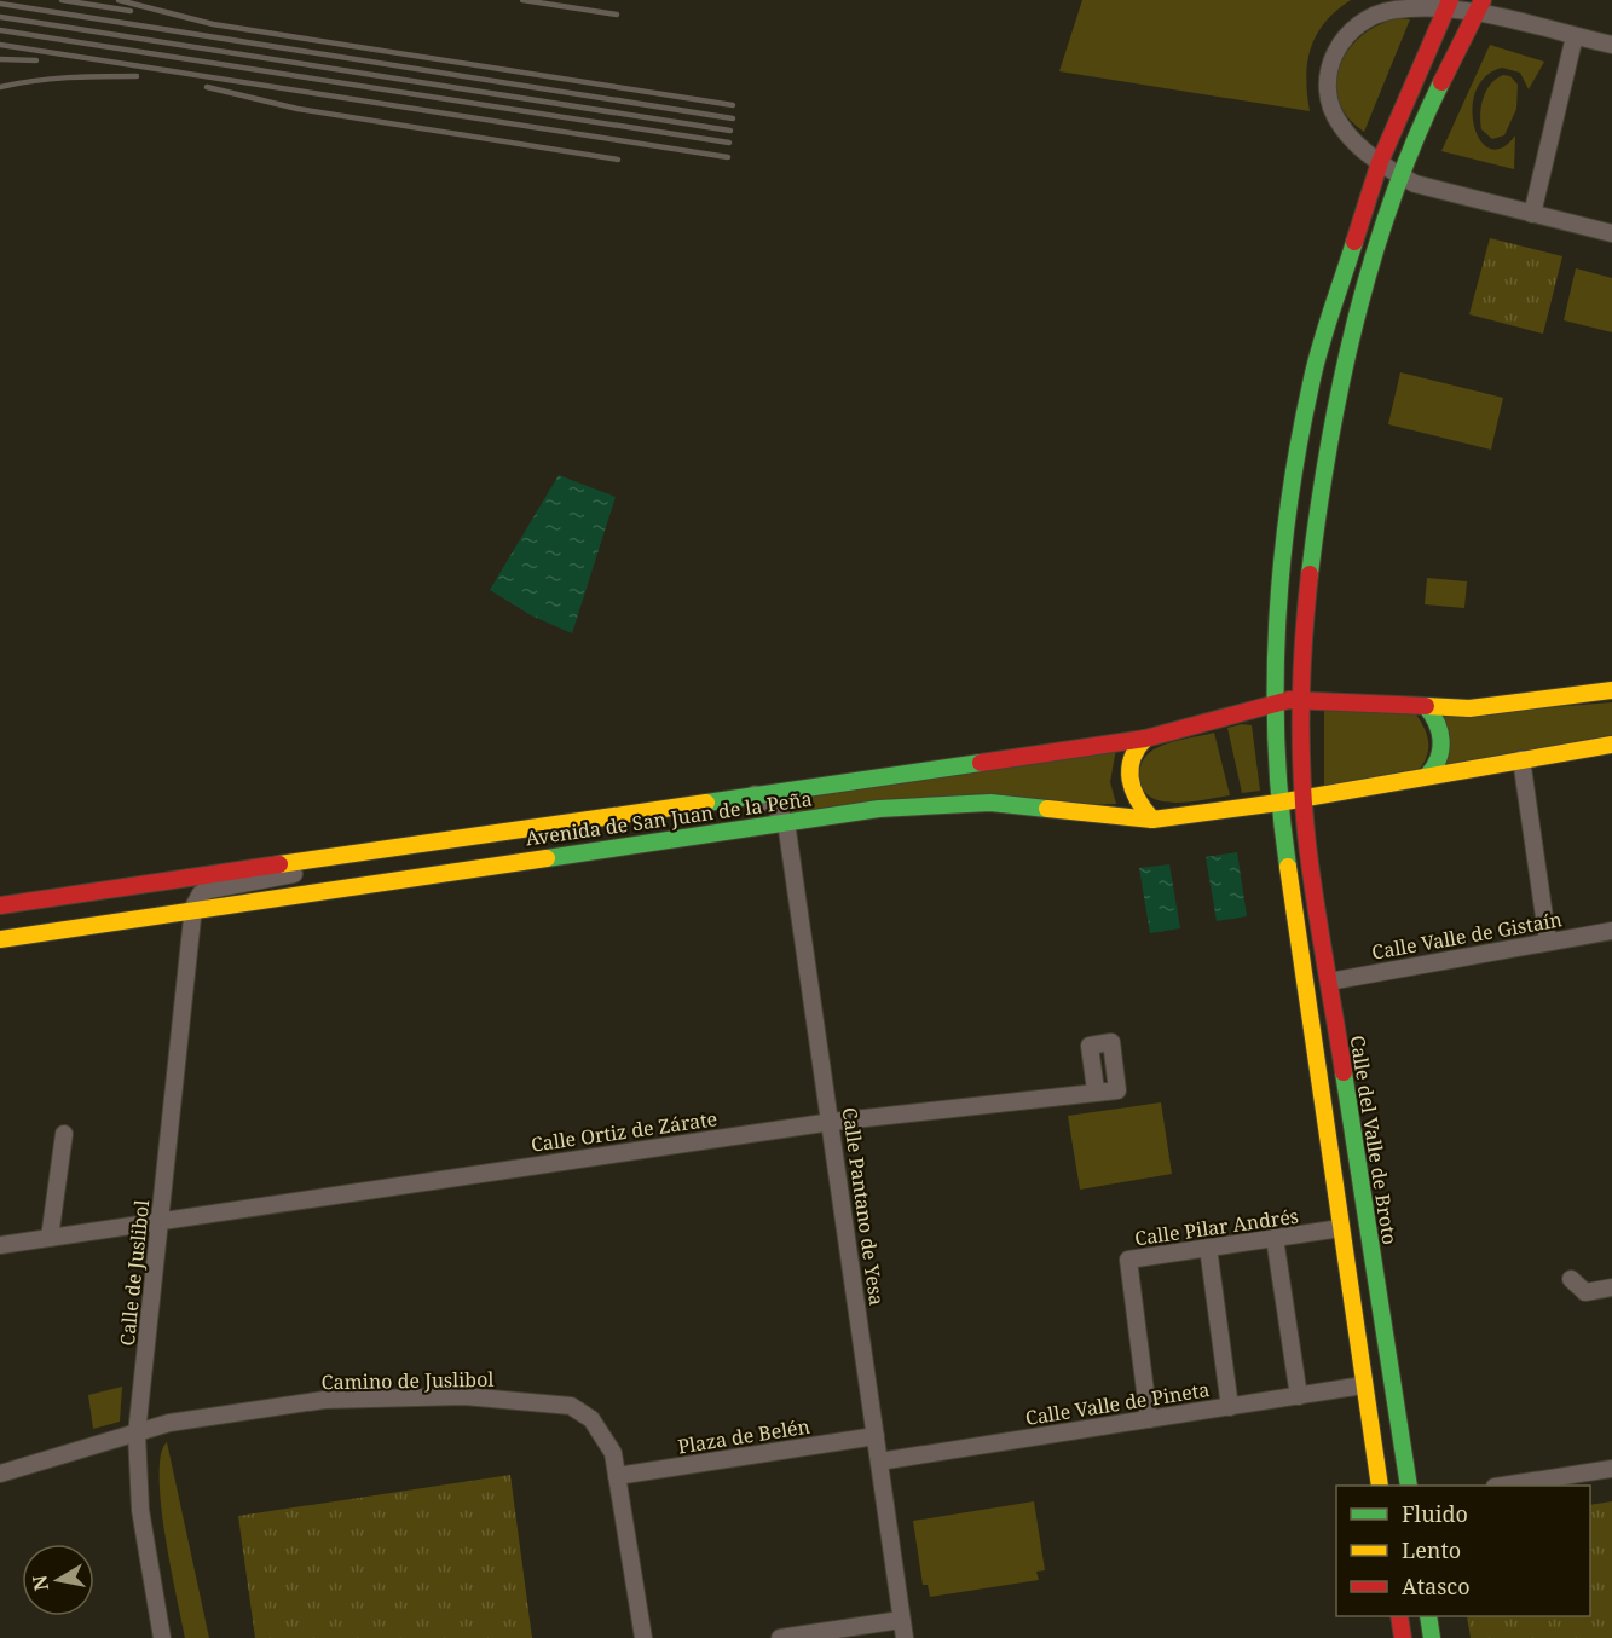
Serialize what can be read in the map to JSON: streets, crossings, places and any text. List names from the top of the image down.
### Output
{
  "streets": {
    "main road": ["Avenida de San Juan de la Peña", "Calle del Valle de Broto"],
    "street": [
      "Calle Valle de Gistaín",
      "Calle Ortiz de Zárate",
      "Calle Pantano de Yesa",
      "Calle Pilar Andrés",
      "Calle de Juslibol",
      "Camino de Juslibol",
      "Calle Valle de Pineta",
      "Plaza de Belén"
    ]
  },
  "crossings": [
    ["Avenida de San Juan de la Peña", "Calle del Valle de Broto"],
    ["Avenida de San Juan de la Peña", "Calle Pantano de Yesa"],
    ["Avenida de San Juan de la Peña", "Calle de Juslibol"],
    ["Calle Valle de Gistaín", "Calle del Valle de Broto"],
    ["Calle Ortiz de Zárate", "Calle Pantano de Yesa"],
    ["Calle Ortiz de Zárate", "Calle de Juslibol"],
    ["Calle Pantano de Yesa", "Calle Valle de Pineta"],
    ["Calle Pantano de Yesa", "Plaza de Belén"],
    ["Calle Pilar Andrés", "Calle Valle de Pineta"],
    ["Calle de Juslibol", "Camino de Juslibol"],
    ["Camino de Juslibol", "Plaza de Belén"]
  ],
  "legend": ["Fluido", "Lento", "Atasco"],
  "north": "left"
}
